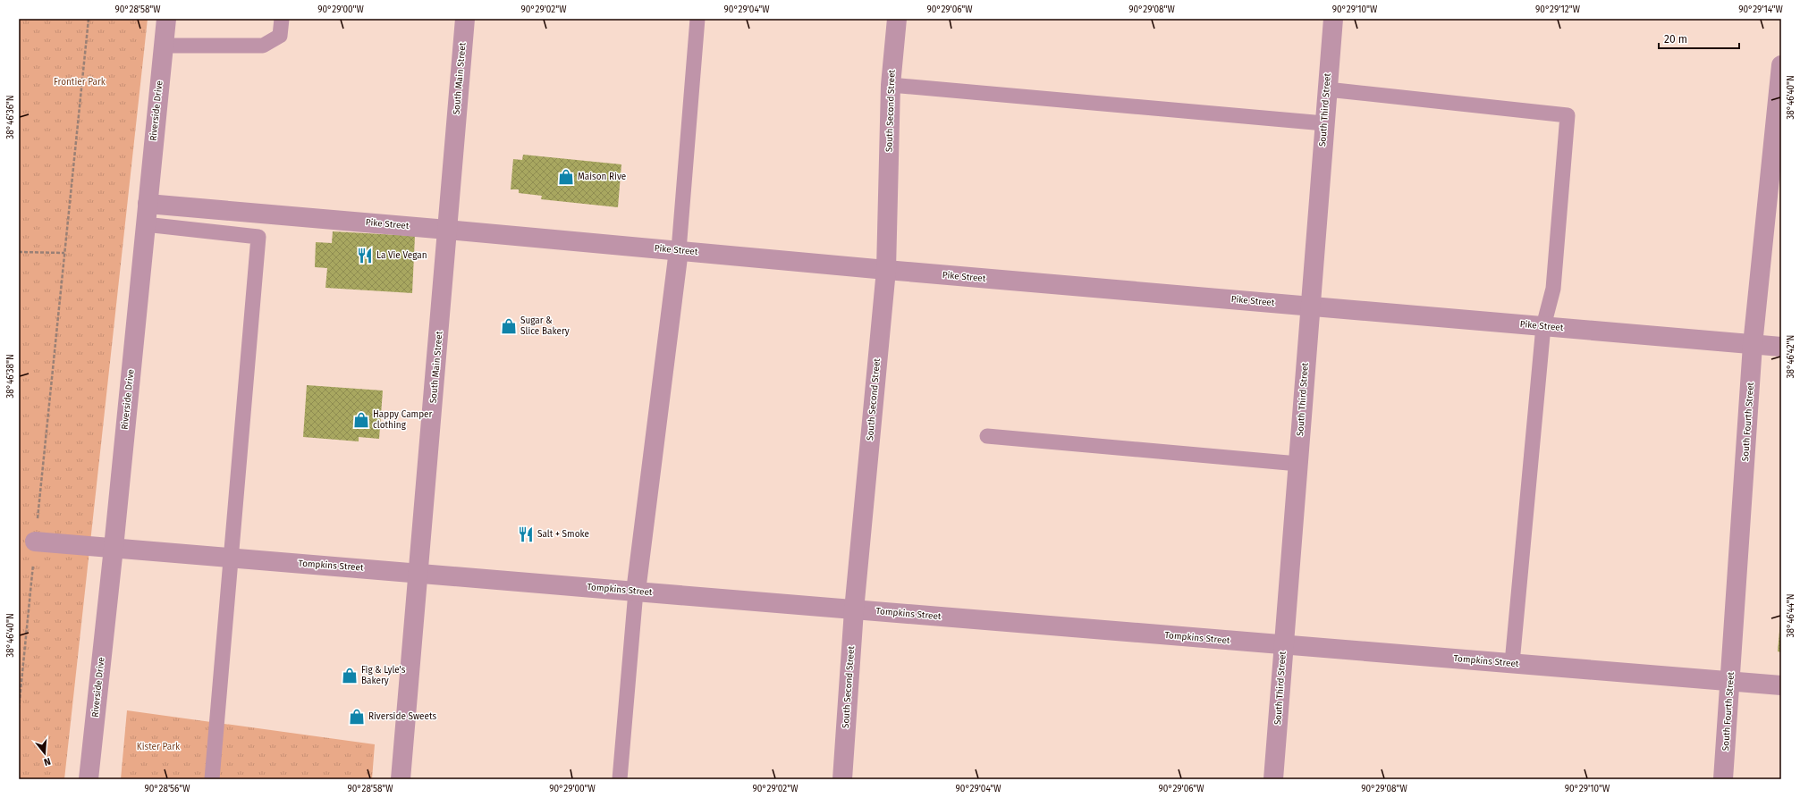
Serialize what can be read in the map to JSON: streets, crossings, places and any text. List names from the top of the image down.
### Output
{
  "streets": {
    "street": [
      "South Main Street",
      "South Third Street",
      "Riverside Drive",
      "South Second Street",
      "Pike Street",
      "South Fourth Street",
      "Tompkins Street"
    ]
  },
  "crossings": [
    ["South Main Street", "Pike Street"],
    ["South Main Street", "Tompkins Street"],
    ["South Third Street", "Pike Street"],
    ["South Third Street", "Tompkins Street"],
    ["Riverside Drive", "Pike Street"],
    ["Riverside Drive", "Tompkins Street"],
    ["South Second Street", "Pike Street"],
    ["South Second Street", "Tompkins Street"],
    ["Pike Street", "South Fourth Street"],
    ["South Fourth Street", "Tompkins Street"]
  ],
  "parks": ["Frontier Park", "Kister Park"],
  "places": {
    "shop": [
      "Maison Rive",
      "Sugar & Slice Bakery",
      "Happy Camper clothing",
      "Fig & Lyle's Bakery",
      "Riverside Sweets"
    ],
    "restaurant": ["La Vie Vegan", "Salt + Smoke"]
  },
  "scale_bar": "20 m",
  "north": "bottom",
  "coordinates": [
    "90°28'58\"W",
    "90°29'00\"W",
    "90°29'02\"W",
    "90°29'04\"W",
    "90°29'06\"W",
    "90°29'08\"W",
    "90°29'10\"W",
    "90°29'12\"W",
    "90°29'14\"W",
    "38°46'40\"N",
    "38°46'36\"N",
    "38°46'42\"N",
    "38°46'38\"N",
    "38°46'44\"N",
    "90°28'56\"W"
  ]
}
